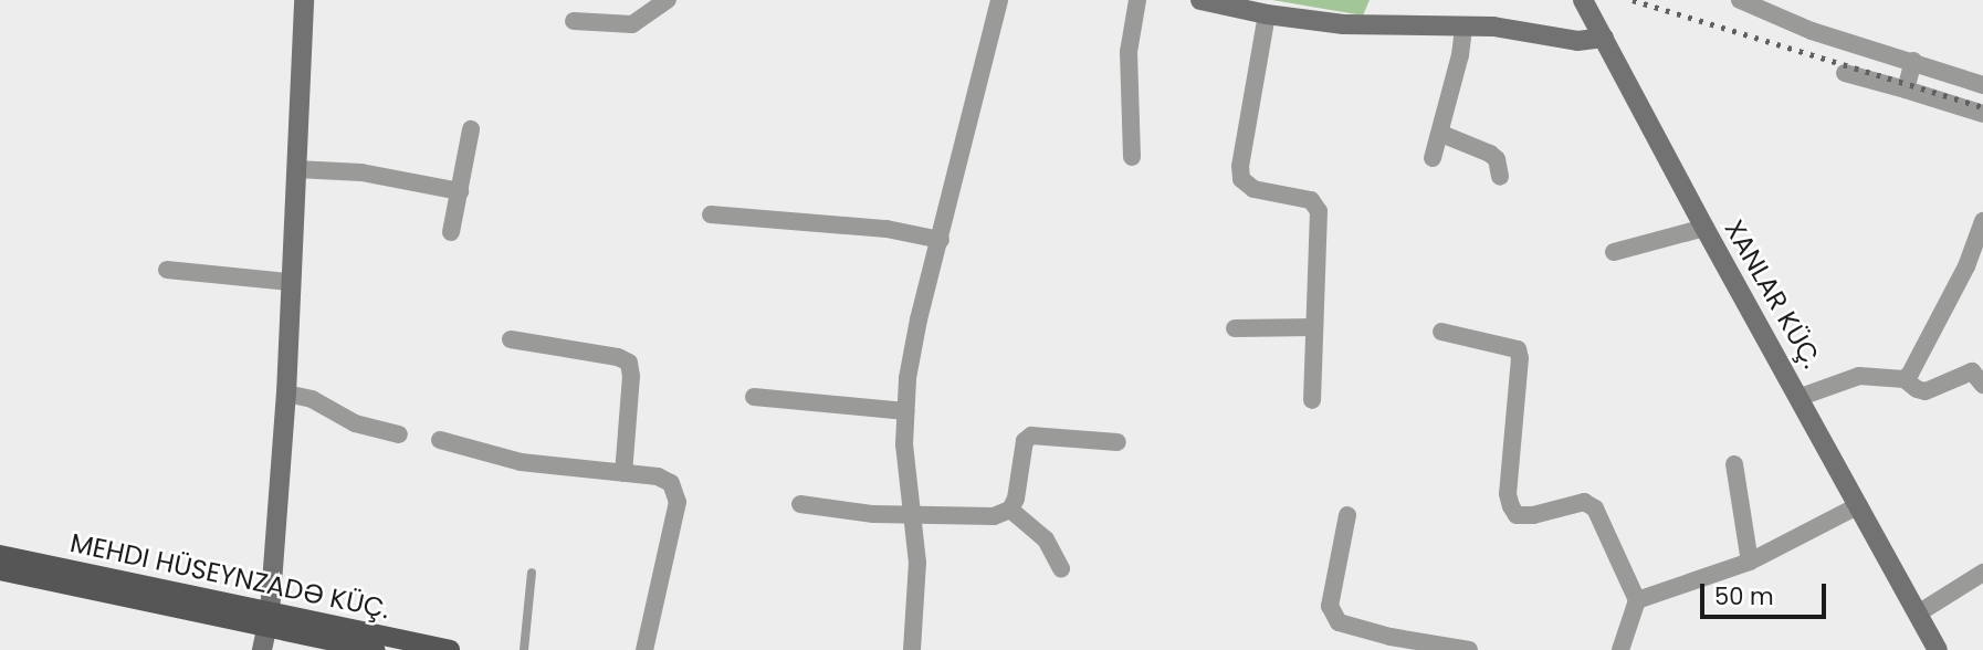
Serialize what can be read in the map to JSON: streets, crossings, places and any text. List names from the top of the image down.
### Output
{
  "streets": {
    "main road": ["MEHDI HÜSEYNZADƏ KÜÇ."],
    "street": ["XANLAR KÜÇ."]
  },
  "scale_bar": "50 m"
}
